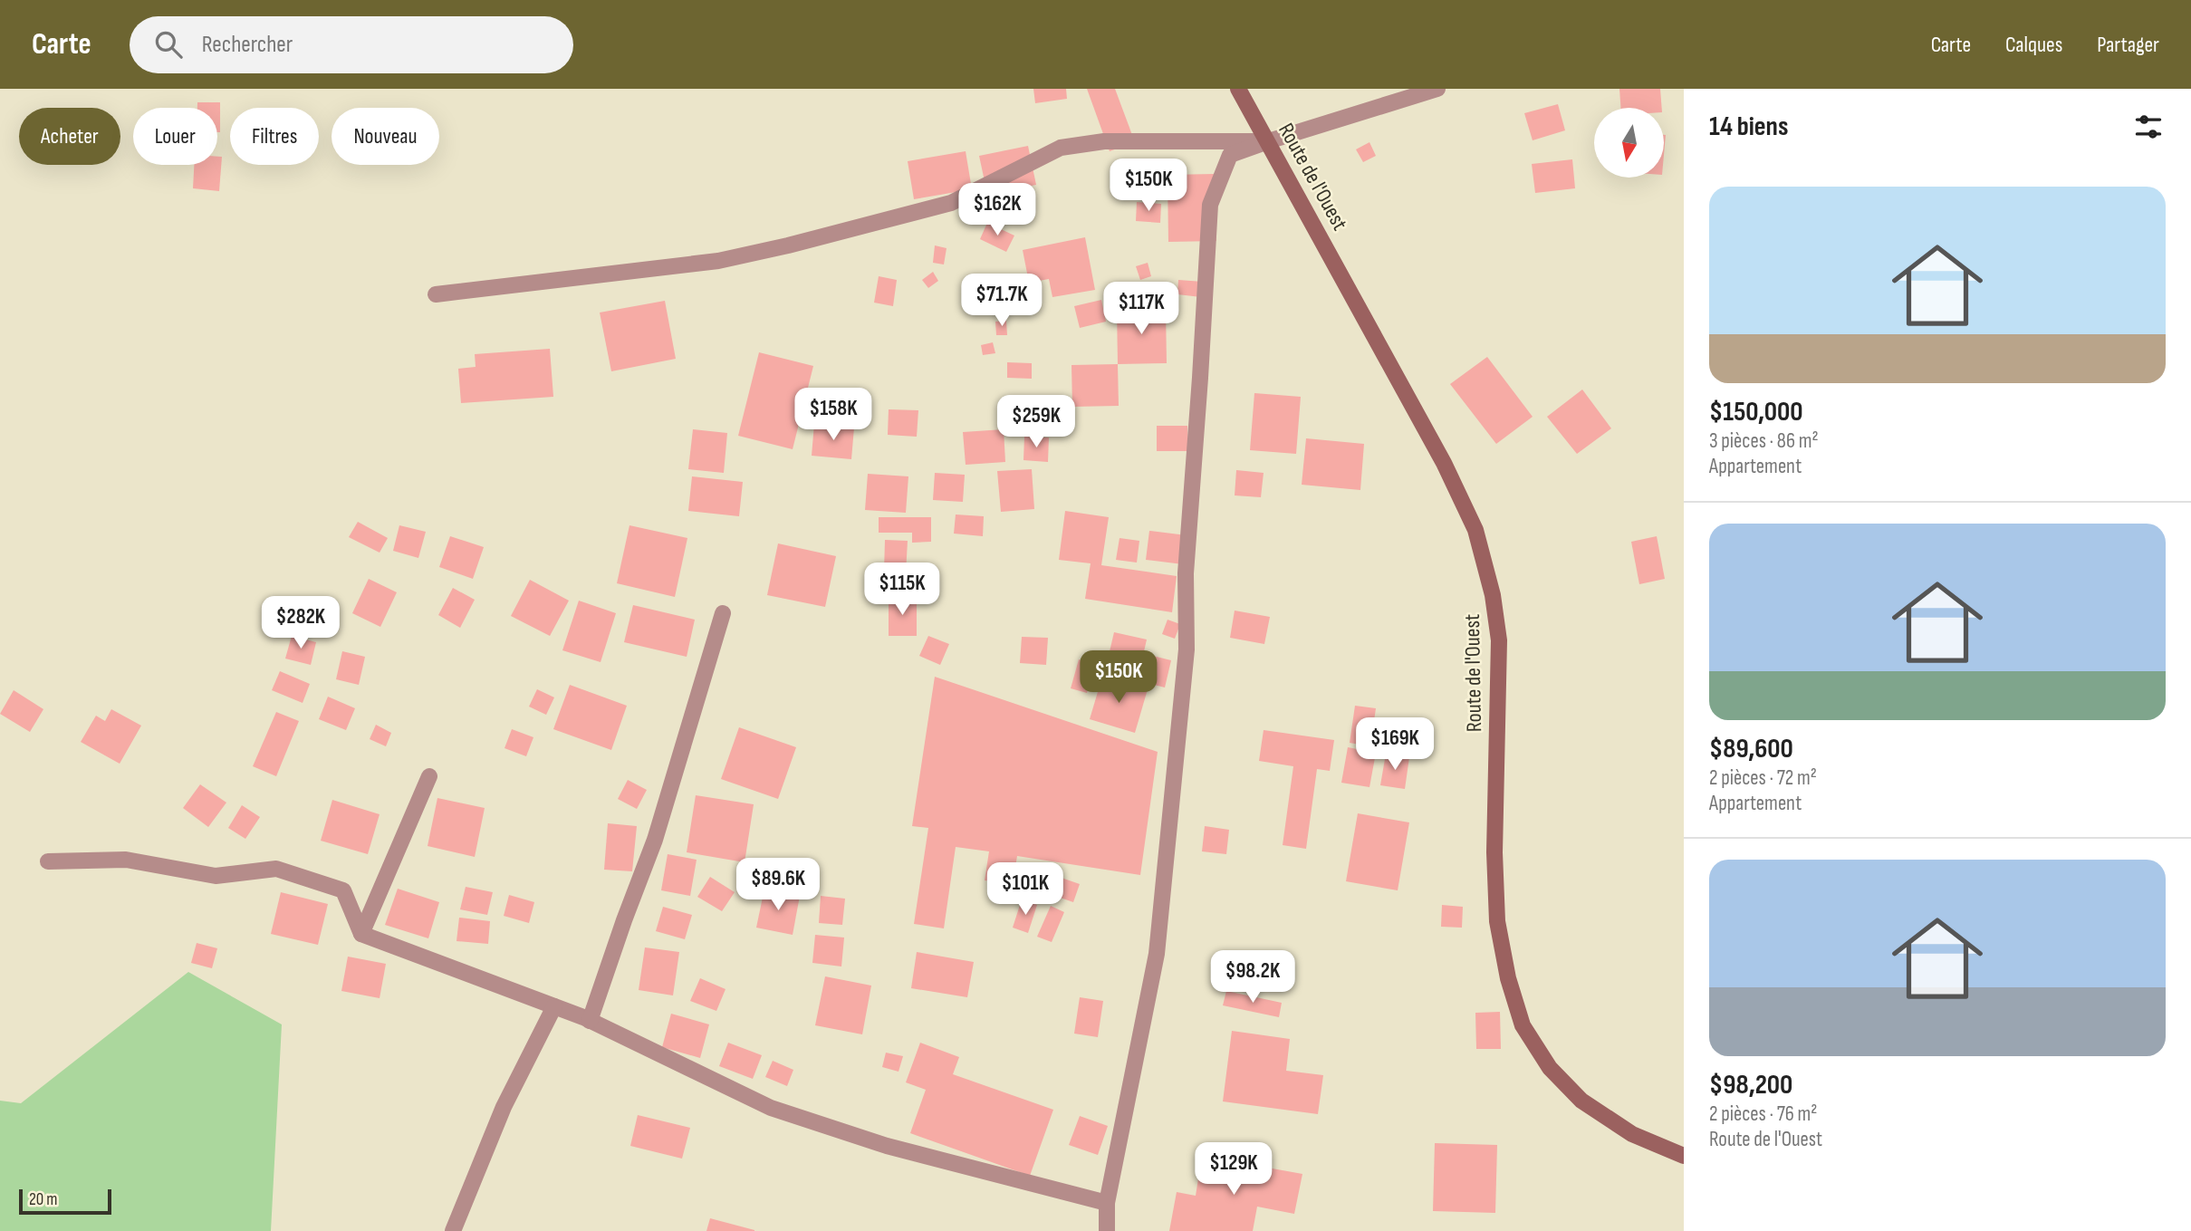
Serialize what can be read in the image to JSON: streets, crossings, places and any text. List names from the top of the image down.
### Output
{
  "streets": {
    "main road": ["Route de l'Ouest"]
  },
  "scale_bar": "20 m",
  "north": "bottom",
  "page": {
    "header": "Carte",
    "search": "Rechercher",
    "nav": ["Carte", "Calques", "Partager"],
    "heading": "14 biens",
    "chip": [
      "Acheter",
      "Louer",
      "Filtres",
      "Nouveau"
    ],
    "price": [
      "$150K",
      "$162K",
      "$71.7K",
      "$117K",
      "$158K",
      "$259K",
      "$115K",
      "$282K",
      "$150K",
      "$169K",
      "$89.6K",
      "$101K",
      "$98.2K",
      "$129K"
    ],
    "list": [
      {
        "name": "$150,000",
        "note": "3 pièces · 86 m² · Appartement"
      },
      {
        "name": "$89,600",
        "note": "2 pièces · 72 m² · Appartement"
      },
      {
        "name": "$98,200",
        "note": "2 pièces · 76 m² · Route de l'Ouest"
      }
    ],
    "scale": "20 m"
  }
}
